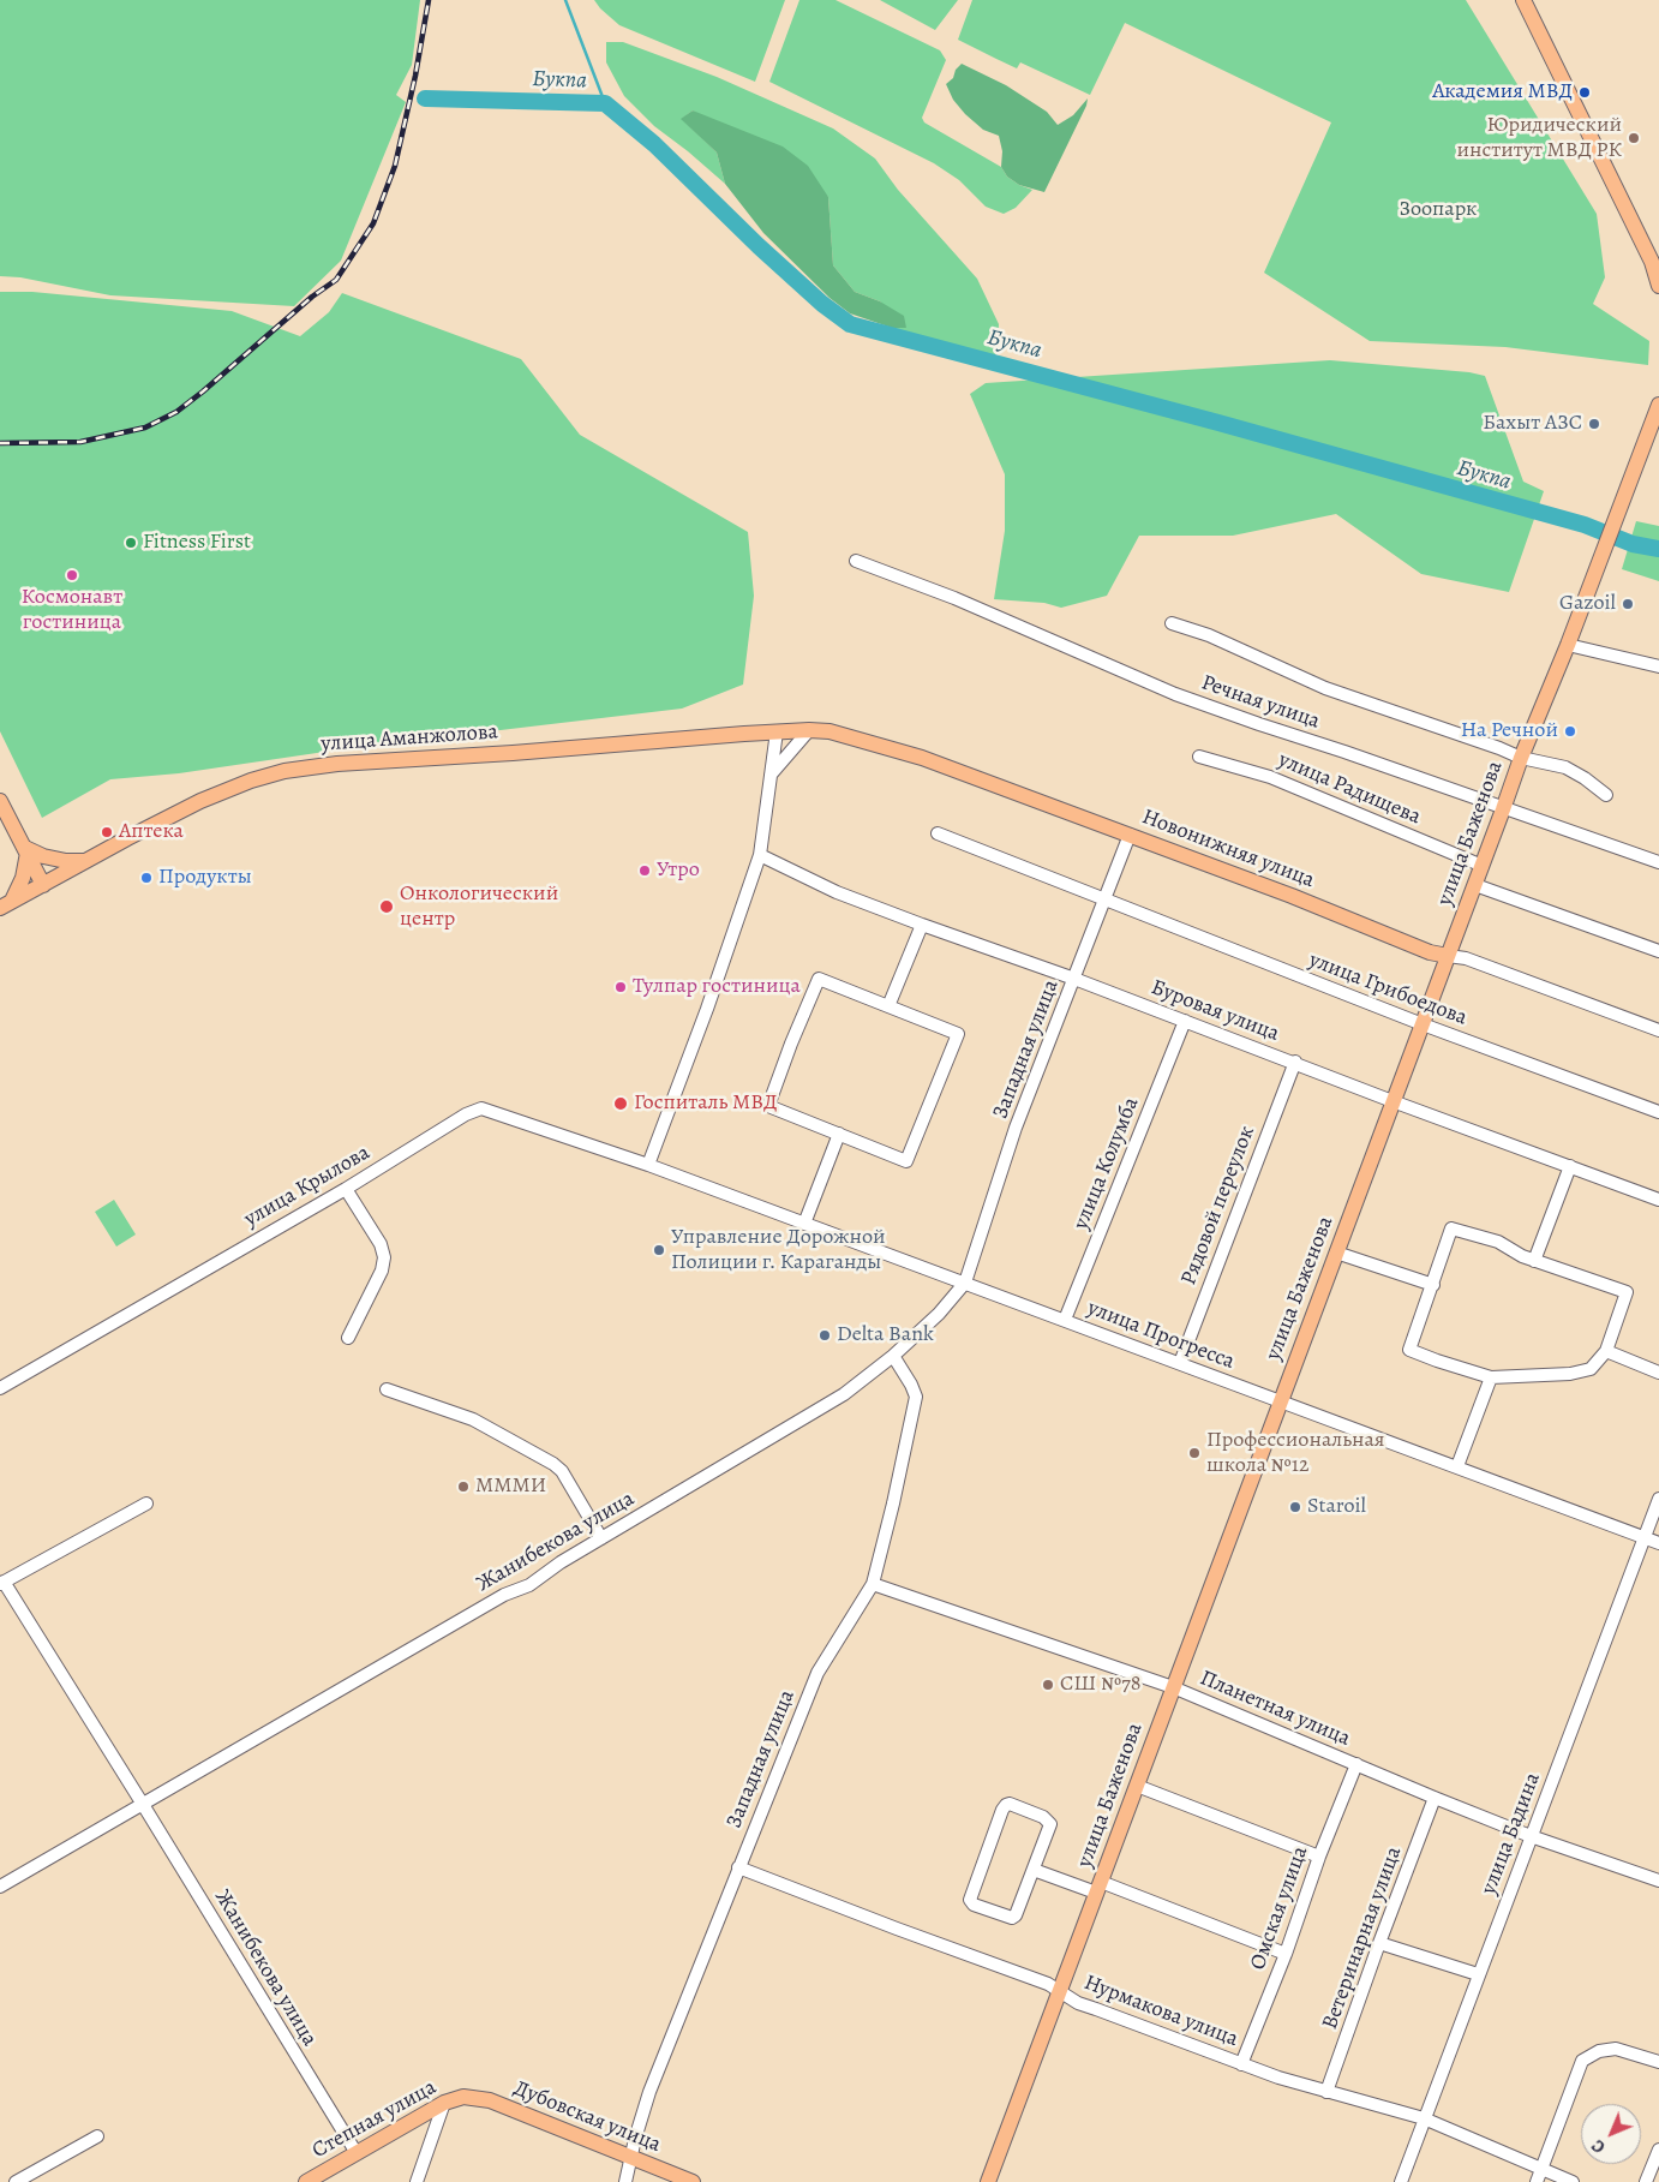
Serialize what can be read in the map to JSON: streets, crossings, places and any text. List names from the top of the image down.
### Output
{
  "streets": {
    "main road": [
      "улица Аманжолова",
      "улица Баженова",
      "Новонижняя улица",
      "Дубовская улица",
      "Степная улица"
    ],
    "street": [
      "Речная улица",
      "улица Радищева",
      "улица Грибоедова",
      "Буровая улица",
      "Западная улица",
      "улица Колумба",
      "улица Крылова",
      "Рядовой переулок",
      "улица Прогресса",
      "Жанибекова улица",
      "Планетная улица",
      "улица Бадина",
      "Омская улица",
      "Ветеринарная улица",
      "Нурмакова улица"
    ]
  },
  "crossings": [
    ["Речная улица", "улица Баженова"],
    ["улица Аманжолова", "Новонижняя улица"],
    ["улица Радищева", "улица Баженова"],
    ["улица Баженова", "Новонижняя улица"],
    ["улица Баженова", "улица Грибоедова"],
    ["улица Баженова", "Буровая улица"],
    ["улица Баженова", "улица Прогресса"],
    ["улица Баженова", "Планетная улица"],
    ["улица Баженова", "Нурмакова улица"],
    ["Новонижняя улица", "Западная улица"],
    ["улица Грибоедова", "Западная улица"],
    ["Буровая улица", "Западная улица"],
    ["Буровая улица", "улица Колумба"],
    ["Буровая улица", "Рядовой переулок"],
    ["Западная улица", "улица Прогресса"],
    ["Западная улица", "Жанибекова улица"],
    ["Западная улица", "Планетная улица"],
    ["Западная улица", "Нурмакова улица"],
    ["Западная улица", "Дубовская улица"],
    ["улица Колумба", "улица Прогресса"],
    ["улица Крылова", "улица Прогресса"],
    ["Рядовой переулок", "улица Прогресса"],
    ["улица Прогресса", "Жанибекова улица"],
    ["улица Прогресса", "улица Бадина"],
    ["Жанибекова улица", "Степная улица"],
    ["Планетная улица", "улица Бадина"],
    ["Планетная улица", "Омская улица"],
    ["Планетная улица", "Ветеринарная улица"],
    ["улица Бадина", "Нурмакова улица"],
    ["Омская улица", "Нурмакова улица"],
    ["Ветеринарная улица", "Нурмакова улица"],
    ["Дубовская улица", "Степная улица"]
  ],
  "water": ["Букпа"],
  "parks": ["Зоопарк"],
  "places": [
    "Академия МВД",
    "Юридический институт МВД РК",
    "Бахыт АЗС",
    "Fitness First",
    "Космонавт гостиница",
    "Gazoil",
    "На Речной",
    "Аптека",
    "Утро",
    "Продукты",
    "Онкологический центр",
    "Тулпар гостиница",
    "Госпиталь МВД",
    "Управление Дорожной Полиции г. Караганды",
    "Delta Bank",
    "Профессиональная школа №12",
    "МММИ",
    "Staroil",
    "СШ №78"
  ],
  "north": "bottom left"
}
